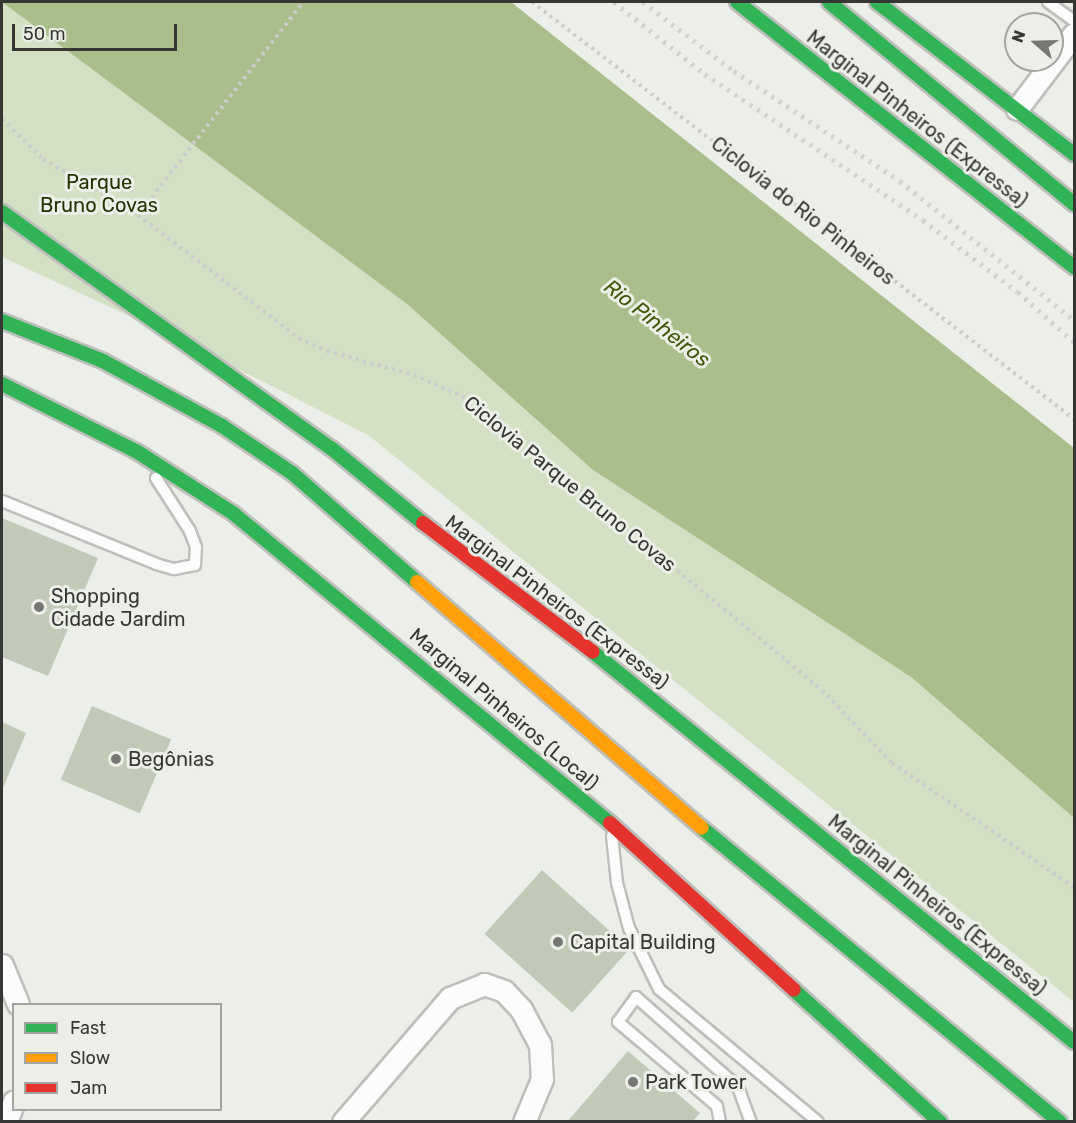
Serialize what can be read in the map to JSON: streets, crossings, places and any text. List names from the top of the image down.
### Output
{
  "streets": {
    "highway": ["Marginal Pinheiros (Expressa)", "Marginal Pinheiros (Local)"],
    "path": ["Ciclovia do Rio Pinheiros", "Ciclovia Parque Bruno Covas"]
  },
  "water": ["Rio Pinheiros"],
  "parks": ["Parque Bruno Covas"],
  "places": [
    "Shopping Cidade Jardim",
    "Begônias",
    "Capital Building",
    "Park Tower"
  ],
  "legend": ["Fast", "Slow", "Jam"],
  "scale_bar": "50 m",
  "north": "left"
}
